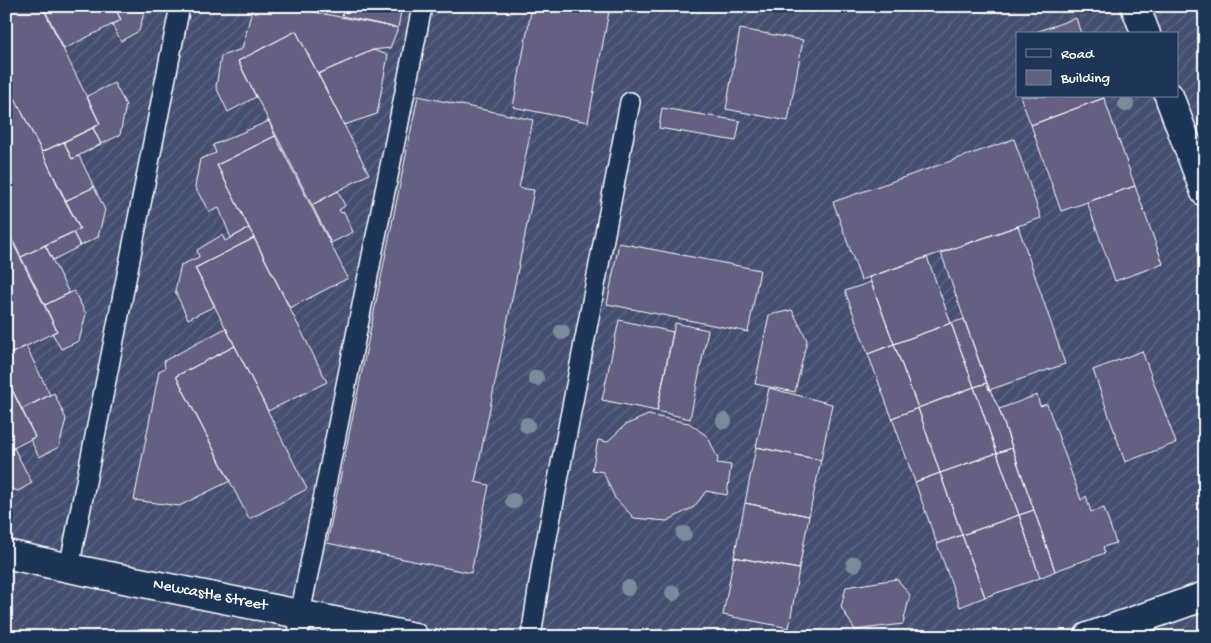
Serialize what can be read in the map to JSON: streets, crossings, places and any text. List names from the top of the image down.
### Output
{
  "streets": {
    "street": ["Newcastle Street"]
  },
  "legend": ["Road", "Building"]
}
